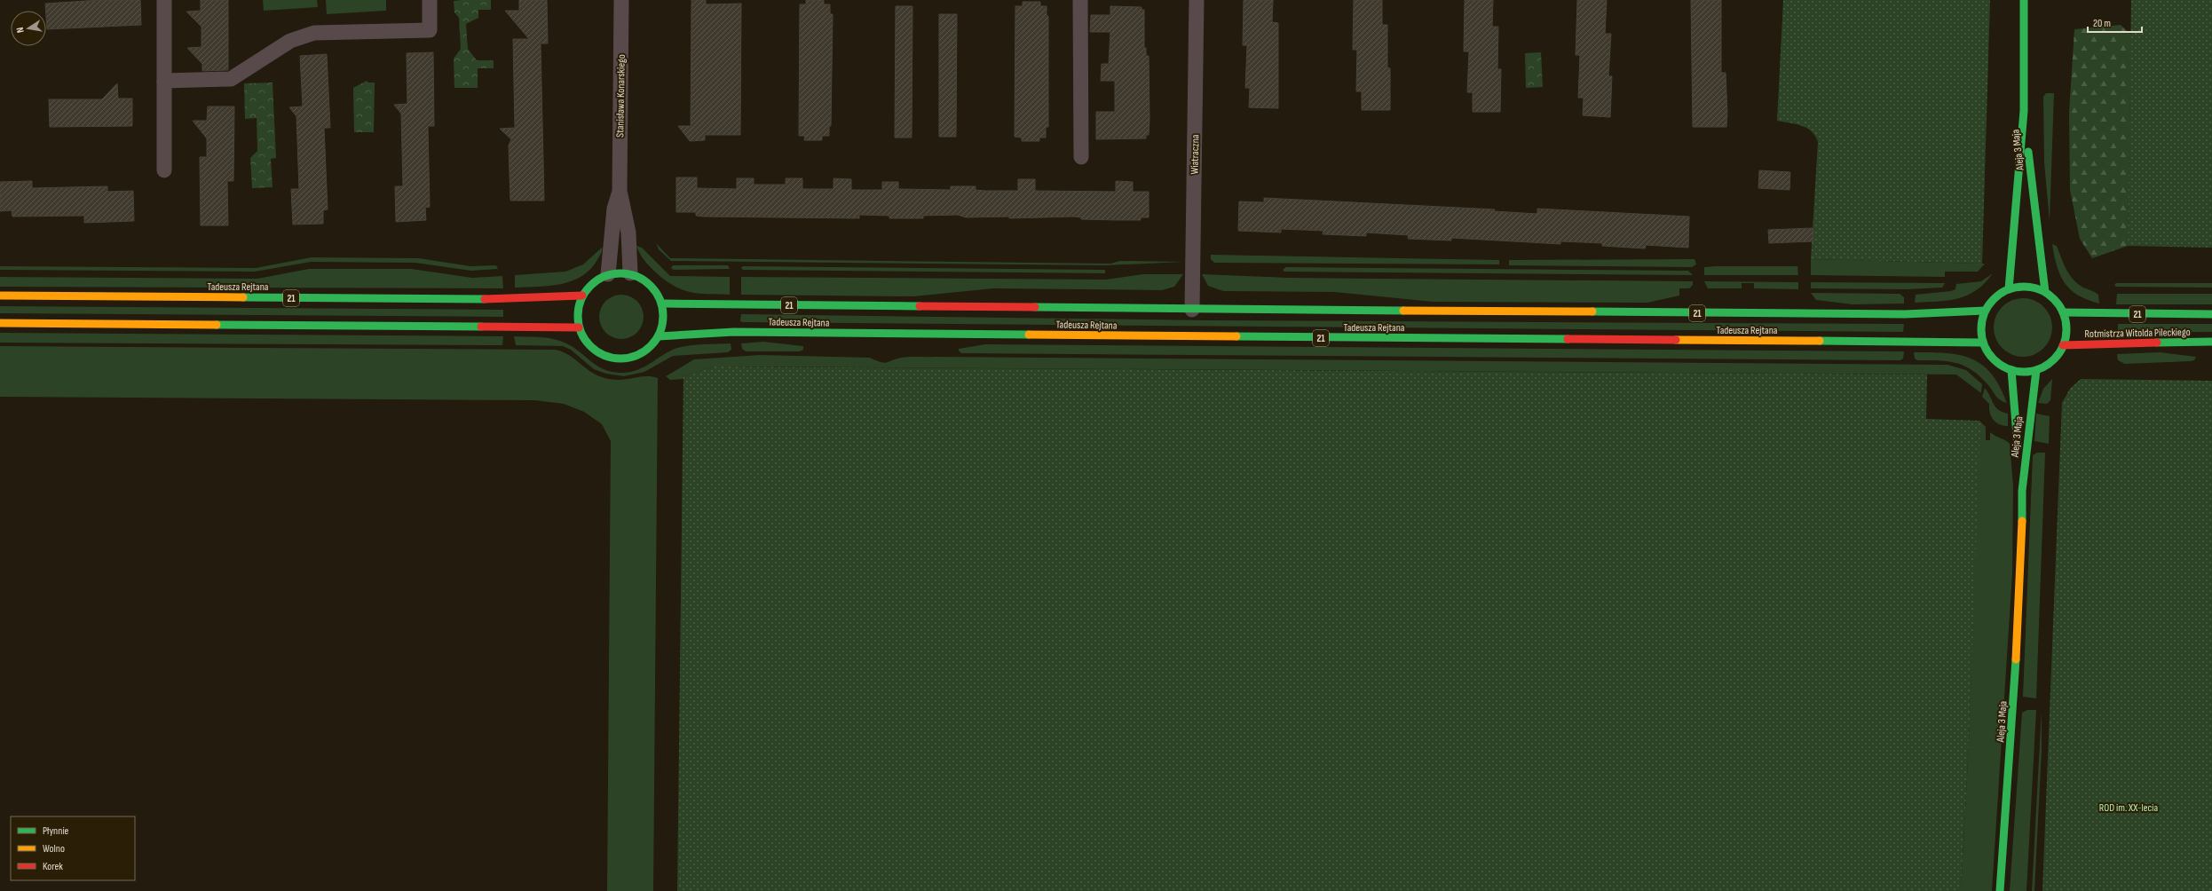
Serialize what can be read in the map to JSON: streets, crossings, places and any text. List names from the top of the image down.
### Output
{
  "streets": {
    "main road": [
      "Aleja 3 Maja",
      "Tadeusza Rejtana",
      "21",
      "Rotmistrza Witolda Pileckiego"
    ],
    "street": ["Stanisława Konarskiego", "Wiatraczna"]
  },
  "crossings": [
    ["Stanisława Konarskiego", "Tadeusza Rejtana"],
    ["Aleja 3 Maja", "Tadeusza Rejtana"],
    ["Aleja 3 Maja", "Rotmistrza Witolda Pileckiego"],
    ["Wiatraczna", "Tadeusza Rejtana"],
    ["Tadeusza Rejtana", "Rotmistrza Witolda Pileckiego"]
  ],
  "parks": ["ROD im. XX-lecia"],
  "legend": ["Płynnie", "Wolno", "Korek"],
  "scale_bar": "20 m",
  "north": "left"
}
